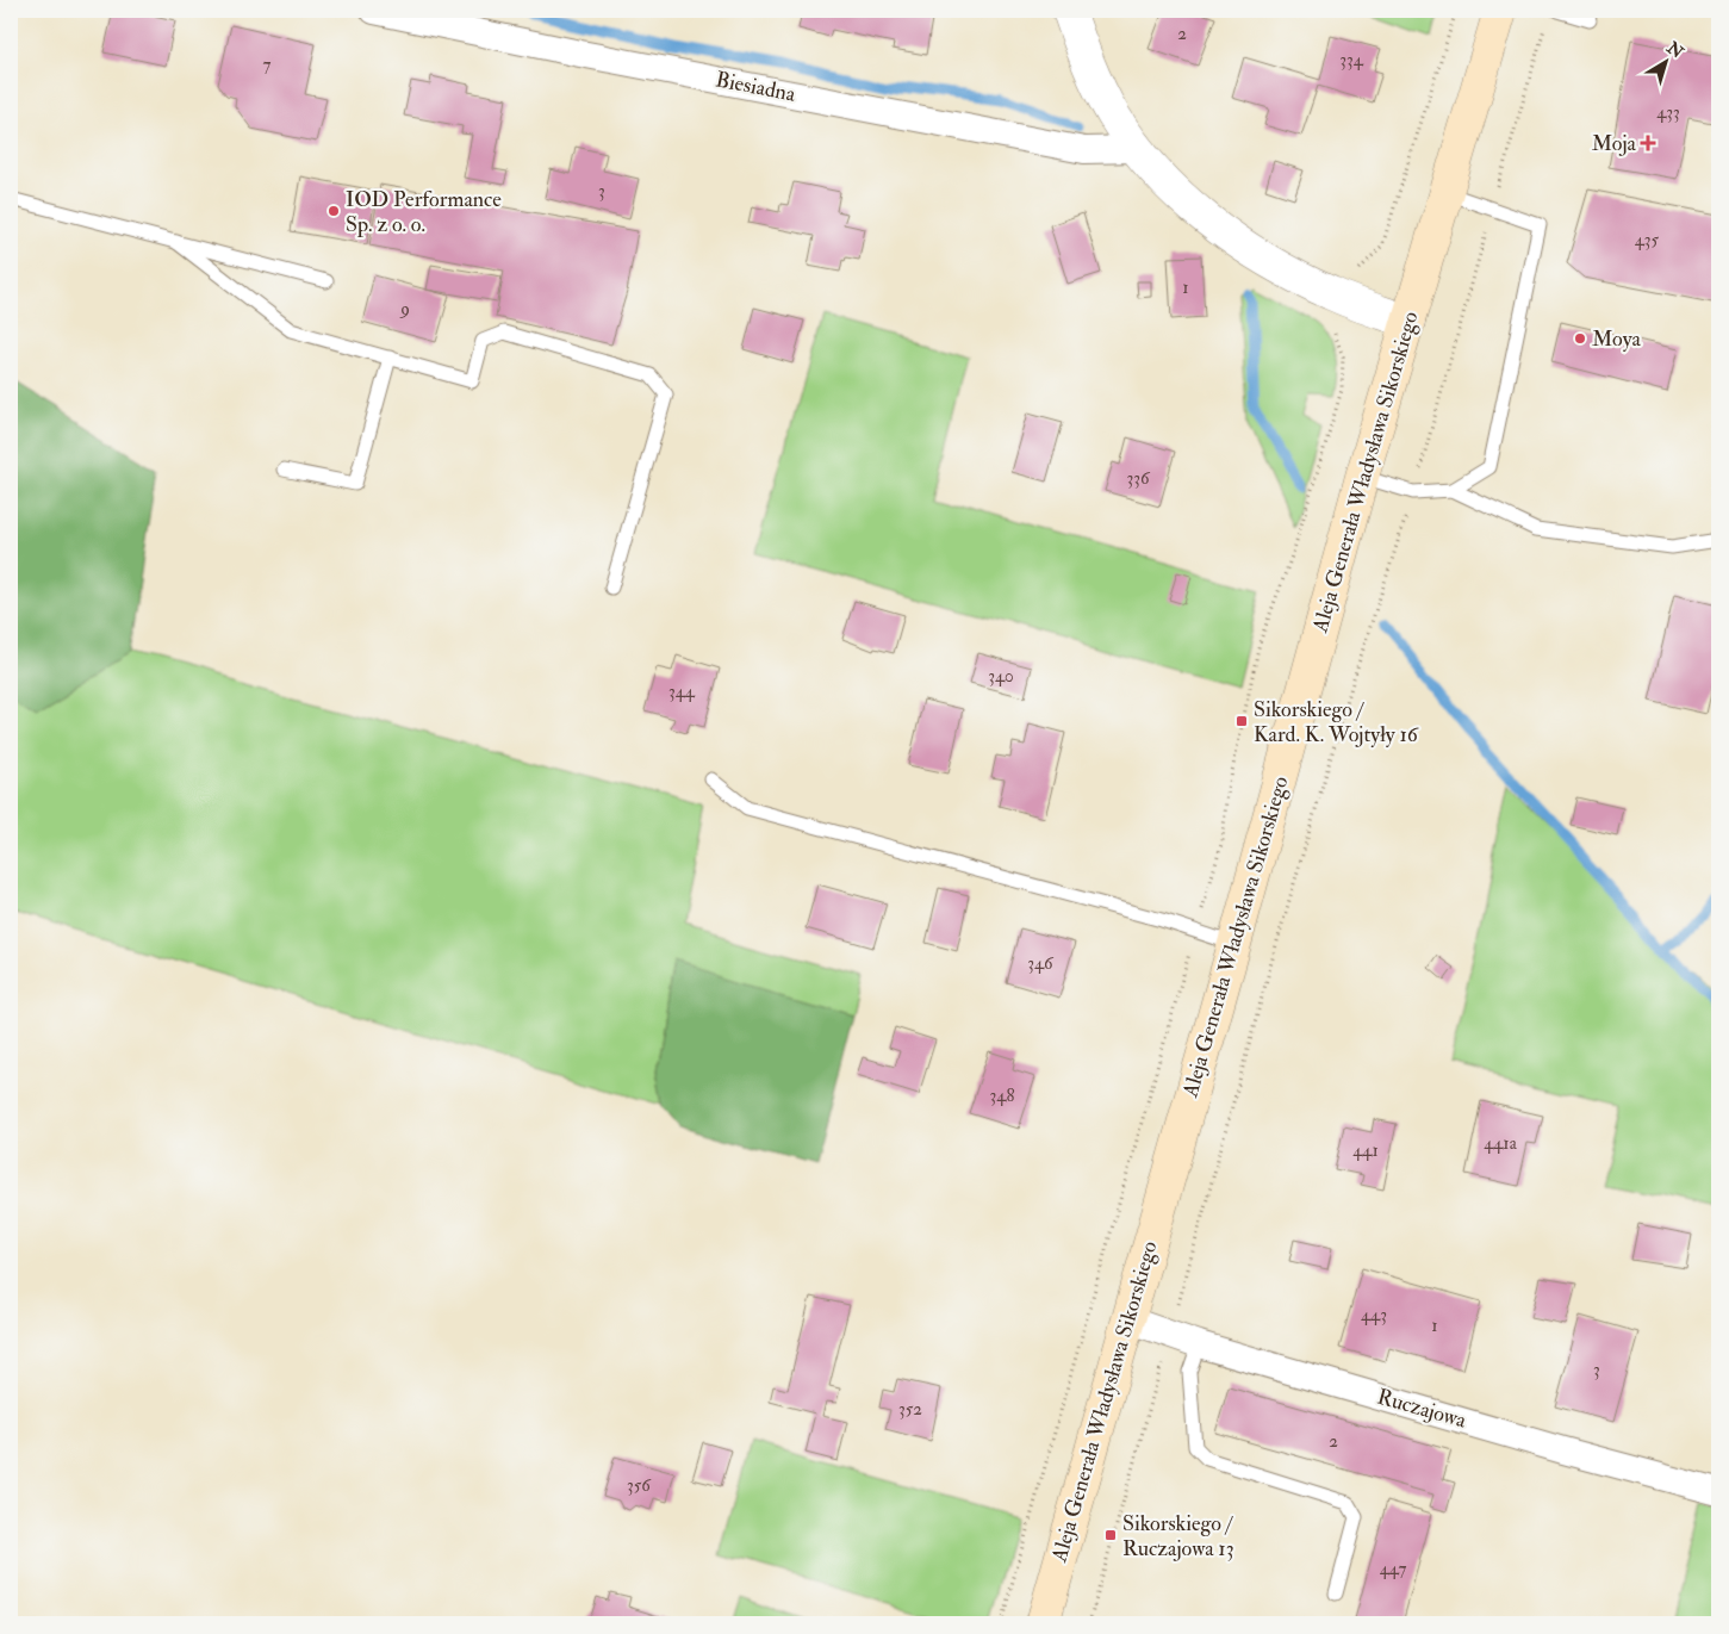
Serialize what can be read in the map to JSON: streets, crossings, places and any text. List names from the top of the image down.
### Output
{
  "streets": {
    "main road": ["Aleja Generała Władysława Sikorskiego"],
    "street": ["Biesiadna", "Ruczajowa"]
  },
  "crossings": [
    ["Aleja Generała Władysława Sikorskiego", "Ruczajowa"]
  ],
  "places": {
    "health": ["Moja"],
    "other": ["IOD Performance Sp. z o. o.", "Moya"],
    "transit": ["Sikorskiego / Kard. K. Wojtyły 16", "Sikorskiego / Ruczajowa 13"]
  },
  "house_numbers": [
    "2",
    "334",
    "7",
    "433",
    "3",
    "435",
    "1",
    "9",
    "336",
    "340",
    "344",
    "346",
    "348",
    "441a",
    "441",
    "443",
    "1",
    "3",
    "352",
    "2",
    "356",
    "447"
  ],
  "north": "top right"
}
